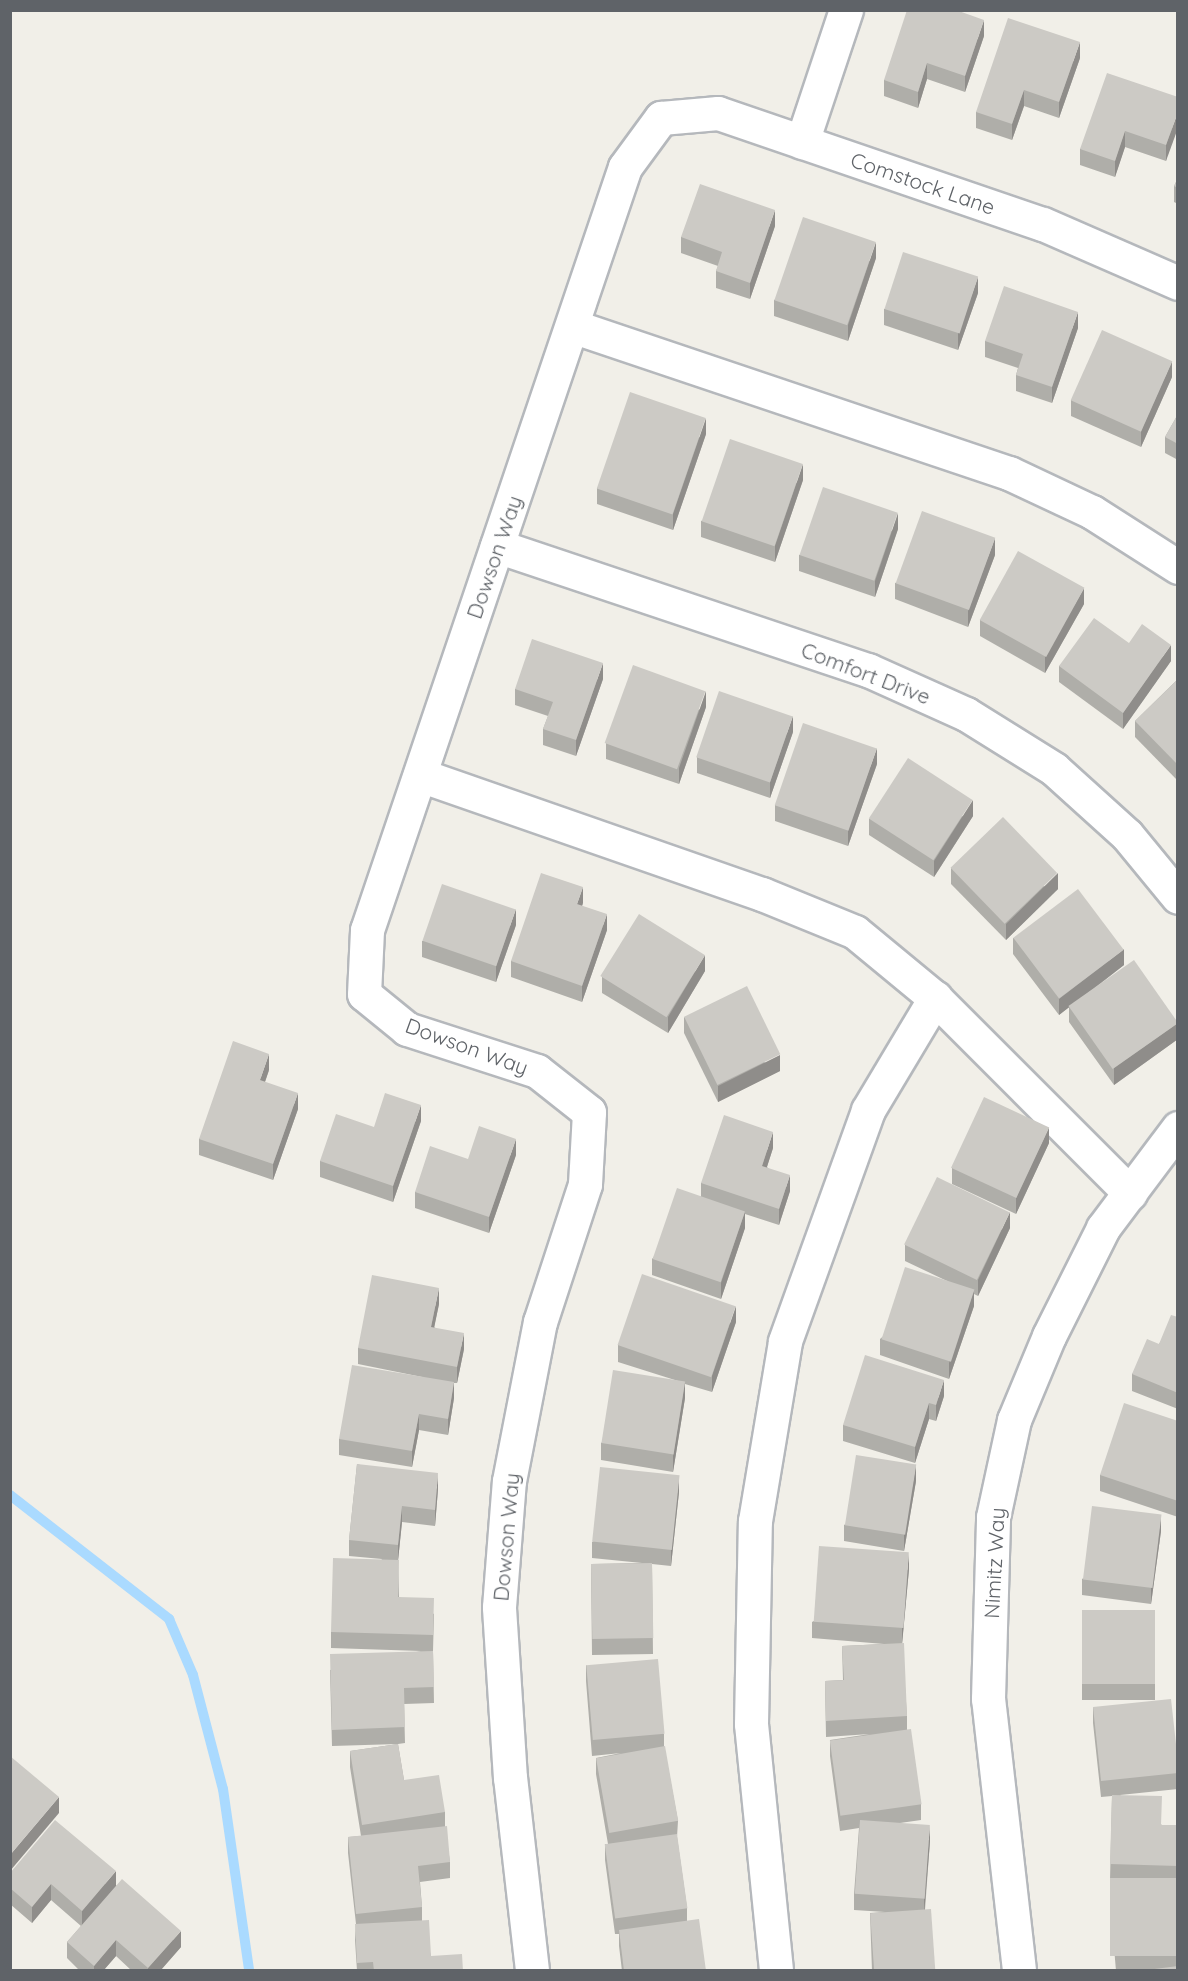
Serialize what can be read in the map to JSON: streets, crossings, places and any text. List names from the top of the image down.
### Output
{
  "streets": {
    "street": [
      "Comstock Lane",
      "Dowson Way",
      "Comfort Drive",
      "Nimitz Way"
    ]
  },
  "crossings": [
    ["Comstock Lane", "Dowson Way"],
    ["Dowson Way", "Comfort Drive"]
  ]
}
